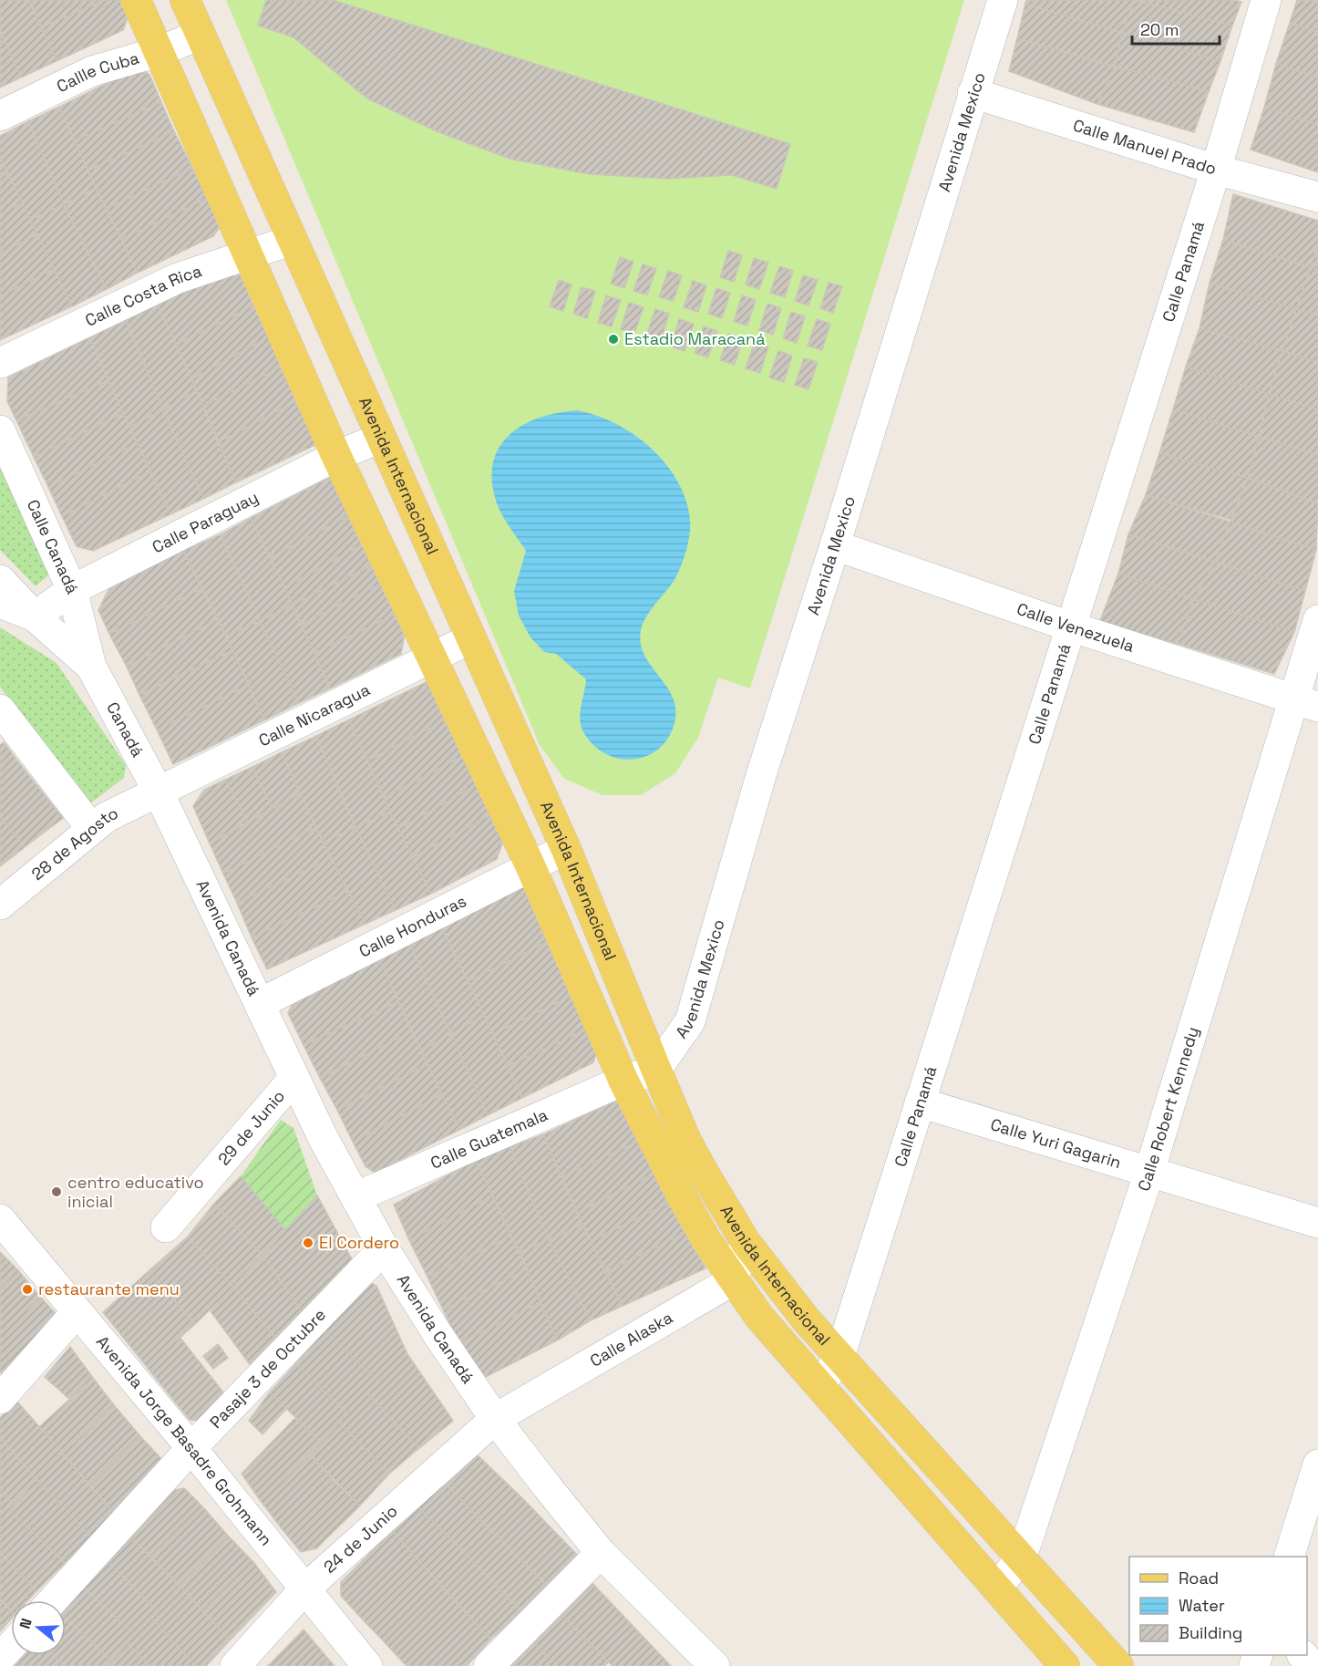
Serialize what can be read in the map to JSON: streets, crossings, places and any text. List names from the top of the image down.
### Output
{
  "streets": {
    "main road": ["Avenida Internacional"],
    "street": [
      "Callle Cuba",
      "Avenida Mexico",
      "Calle Manuel Prado",
      "Calle Panamá",
      "Calle Costa Rica",
      "Calle Paraguay",
      "Calle Canadá",
      "Calle Venezuela",
      "Calle Nicaragua",
      "Canadá",
      "28 de Agosto",
      "Calle Honduras",
      "Avenida Canadá",
      "Calle Robert Kennedy",
      "29 de Junio",
      "Calle Guatemala",
      "Calle Yuri Gagarin",
      "Calle Alaska",
      "Pasaje 3 de Octubre",
      "Avenida Jorge Basadre Grohmann",
      "24 de Junio"
    ]
  },
  "crossings": [
    ["Callle Cuba", "Avenida Internacional"],
    ["Avenida Mexico", "Calle Manuel Prado"],
    ["Avenida Mexico", "Avenida Internacional"],
    ["Avenida Mexico", "Calle Venezuela"],
    ["Calle Manuel Prado", "Calle Panamá"],
    ["Calle Panamá", "Avenida Internacional"],
    ["Calle Panamá", "Calle Venezuela"],
    ["Calle Panamá", "Calle Yuri Gagarin"],
    ["Calle Costa Rica", "Avenida Internacional"],
    ["Avenida Internacional", "Calle Paraguay"],
    ["Avenida Internacional", "Calle Nicaragua"],
    ["Avenida Internacional", "Calle Honduras"],
    ["Avenida Internacional", "Calle Robert Kennedy"],
    ["Avenida Internacional", "Calle Guatemala"],
    ["Avenida Internacional", "Calle Alaska"],
    ["Calle Paraguay", "Calle Canadá"],
    ["Calle Canadá", "Canadá"],
    ["Calle Venezuela", "Calle Robert Kennedy"],
    ["Calle Nicaragua", "Canadá"],
    ["Calle Nicaragua", "28 de Agosto"],
    ["Calle Nicaragua", "Avenida Canadá"],
    ["Canadá", "28 de Agosto"],
    ["Canadá", "Avenida Canadá"],
    ["28 de Agosto", "Avenida Canadá"],
    ["Calle Honduras", "Avenida Canadá"],
    ["Avenida Canadá", "29 de Junio"],
    ["Avenida Canadá", "Calle Guatemala"],
    ["Avenida Canadá", "Calle Alaska"],
    ["Avenida Canadá", "Pasaje 3 de Octubre"],
    ["Avenida Canadá", "24 de Junio"],
    ["Calle Robert Kennedy", "Calle Yuri Gagarin"],
    ["Calle Alaska", "24 de Junio"],
    ["Pasaje 3 de Octubre", "Avenida Jorge Basadre Grohmann"],
    ["Avenida Jorge Basadre Grohmann", "24 de Junio"]
  ],
  "places": [
    "Estadio Maracaná",
    "centro educativo inicial",
    "El Cordero",
    "restaurante menu"
  ],
  "legend": ["Road", "Water", "Building"],
  "scale_bar": "20 m",
  "north": "left"
}
